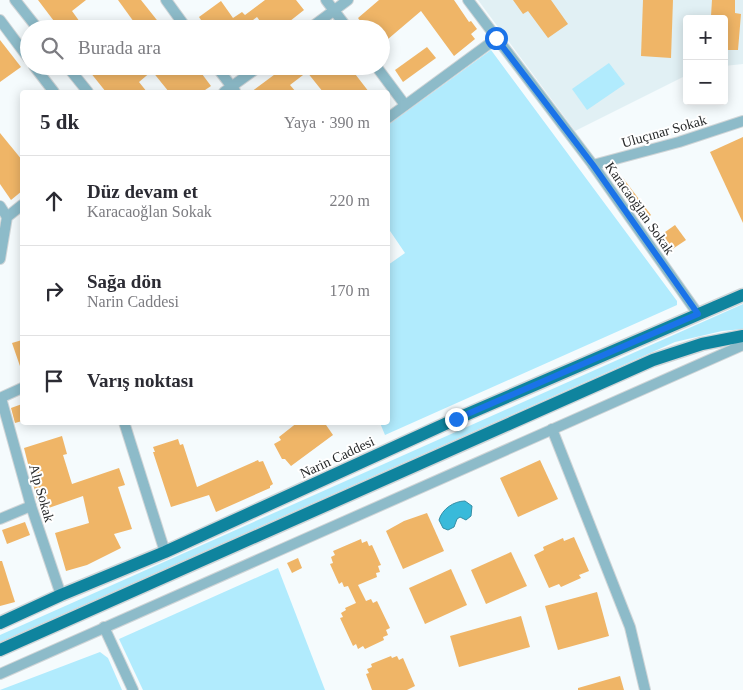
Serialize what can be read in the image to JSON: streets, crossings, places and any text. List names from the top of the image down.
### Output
{
  "streets": {
    "main road": ["Narin Caddesi"],
    "street": ["Uluçınar Sokak", "Karacaoğlan Sokak", "Alp Sokak"]
  },
  "crossings": [
    ["Uluçınar Sokak", "Karacaoğlan Sokak"],
    ["Karacaoğlan Sokak", "Narin Caddesi"],
    ["Narin Caddesi", "Alp Sokak"]
  ],
  "page": {
    "map_buttons": ["+", "−"],
    "search": "Burada ara",
    "heading": ["5 dk", "Yaya · 390 m"],
    "list": [
      ["Düz devam et", "Karacaoğlan Sokak", "220 m"],
      ["Sağa dön", "Narin Caddesi", "170 m"],
      "Varış noktası"
    ]
  }
}
